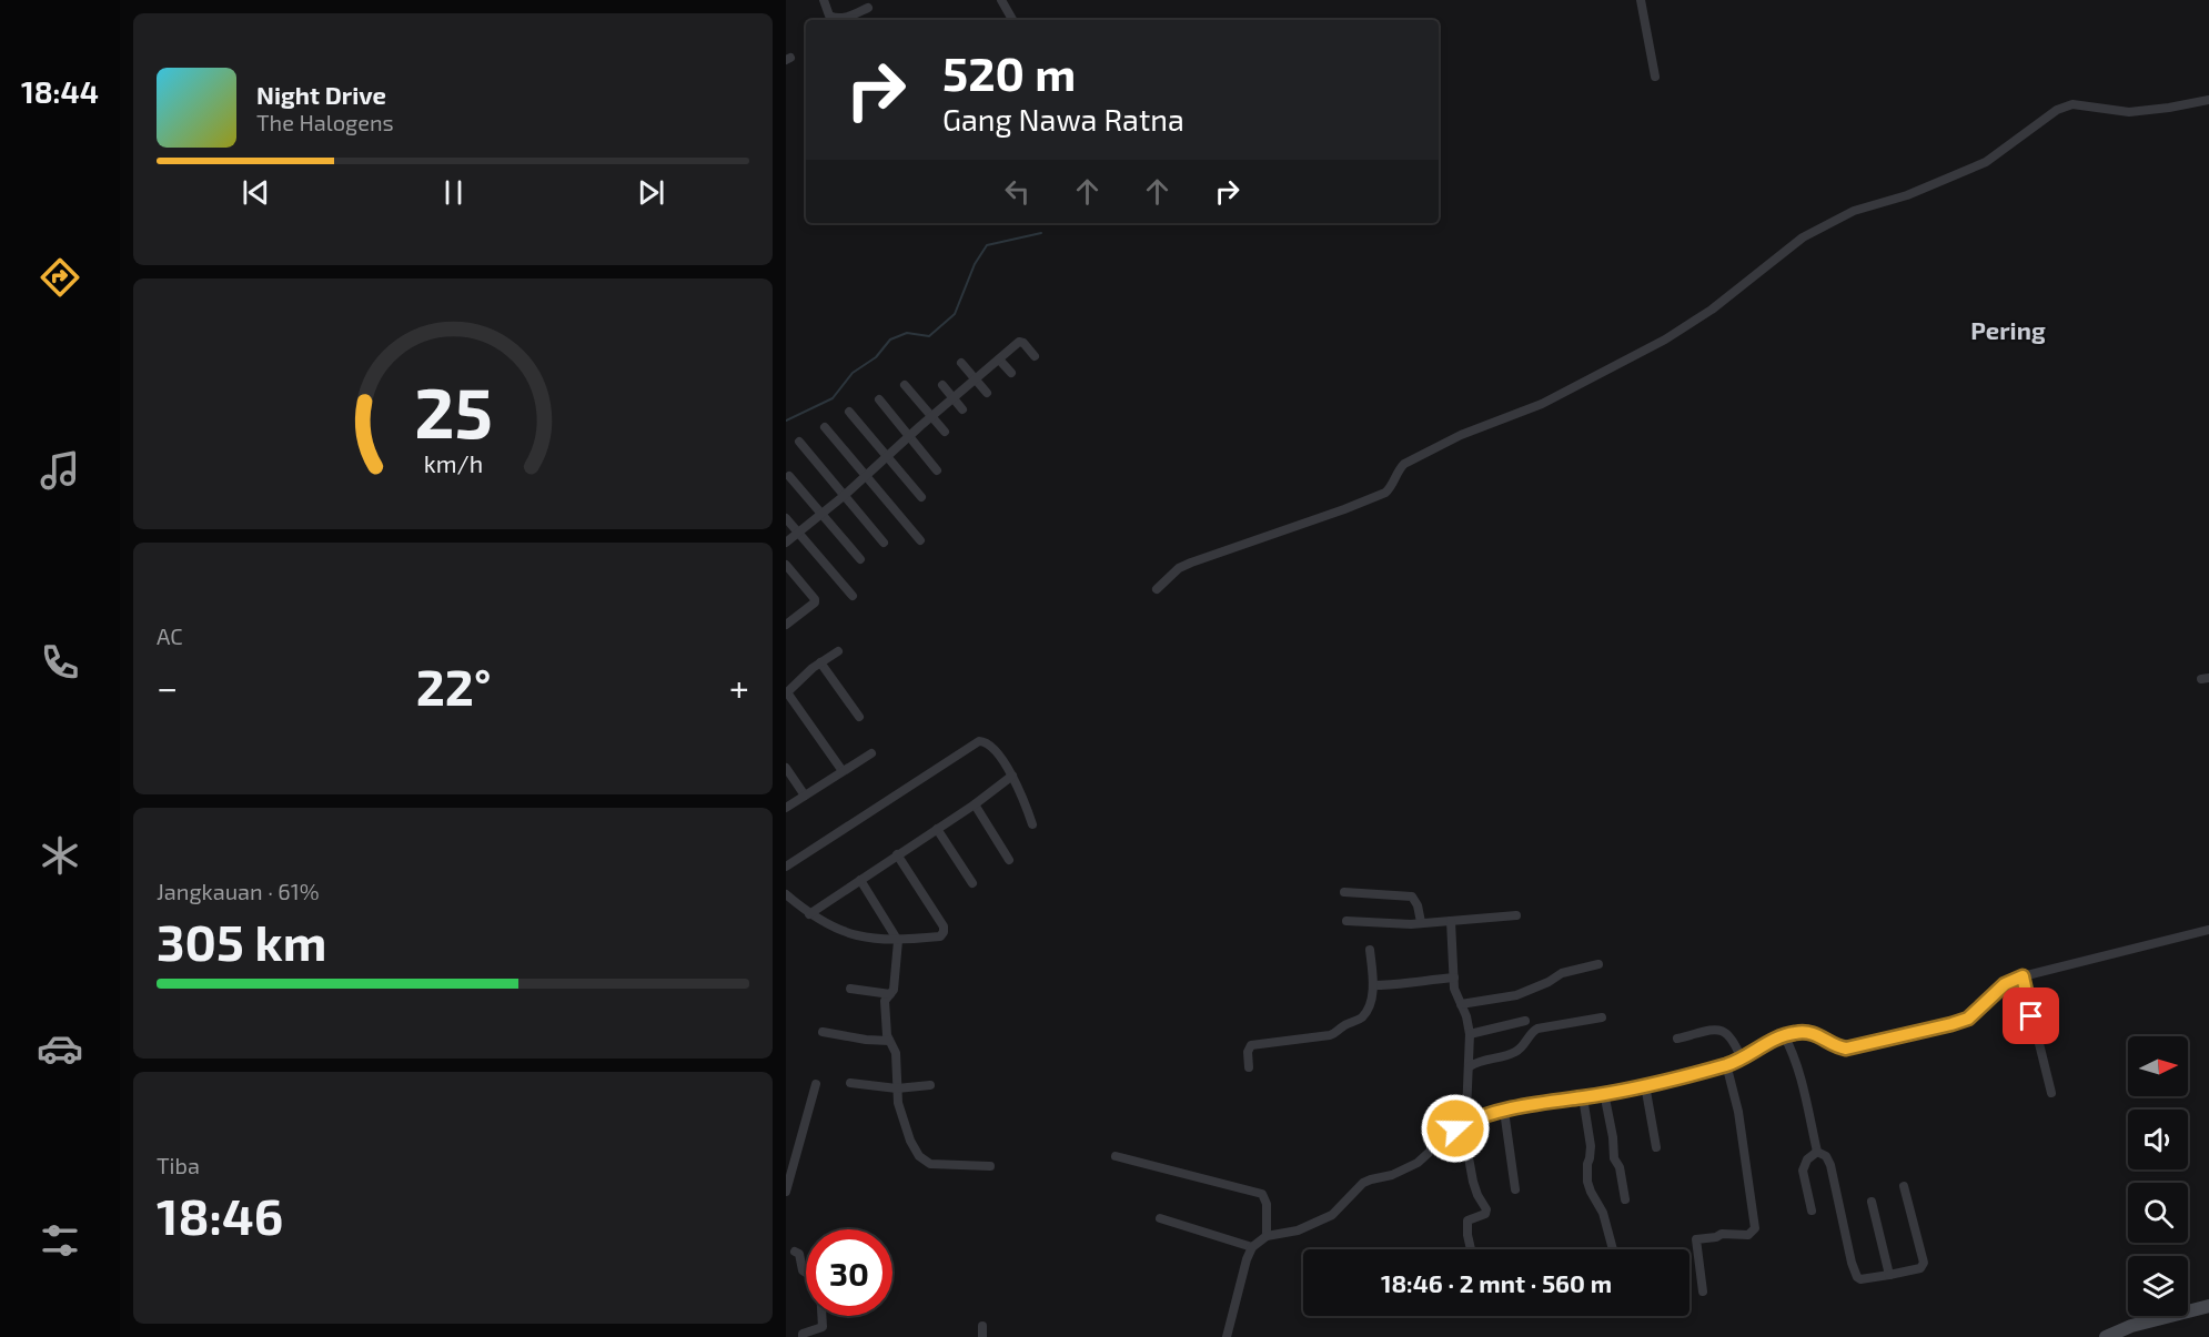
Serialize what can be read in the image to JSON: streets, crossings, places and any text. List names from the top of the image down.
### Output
{
  "districts": ["Pering"],
  "north": "right",
  "page": {
    "tabs": "18:44",
    "turn": ["520 m", "Gang Nawa Ratna"],
    "song": ["Night Drive", "The Halogens"],
    "tile": [
      "AC",
      ["Jangkauan · 61%", "305 km"],
      ["Tiba", "18:46"]
    ],
    "heat": ["−", "22°", "+"],
    "limit": "30",
    "trip": "18:46 · 2 mnt · 560 m",
    "gauge": ["25", "km/h"]
  }
}
